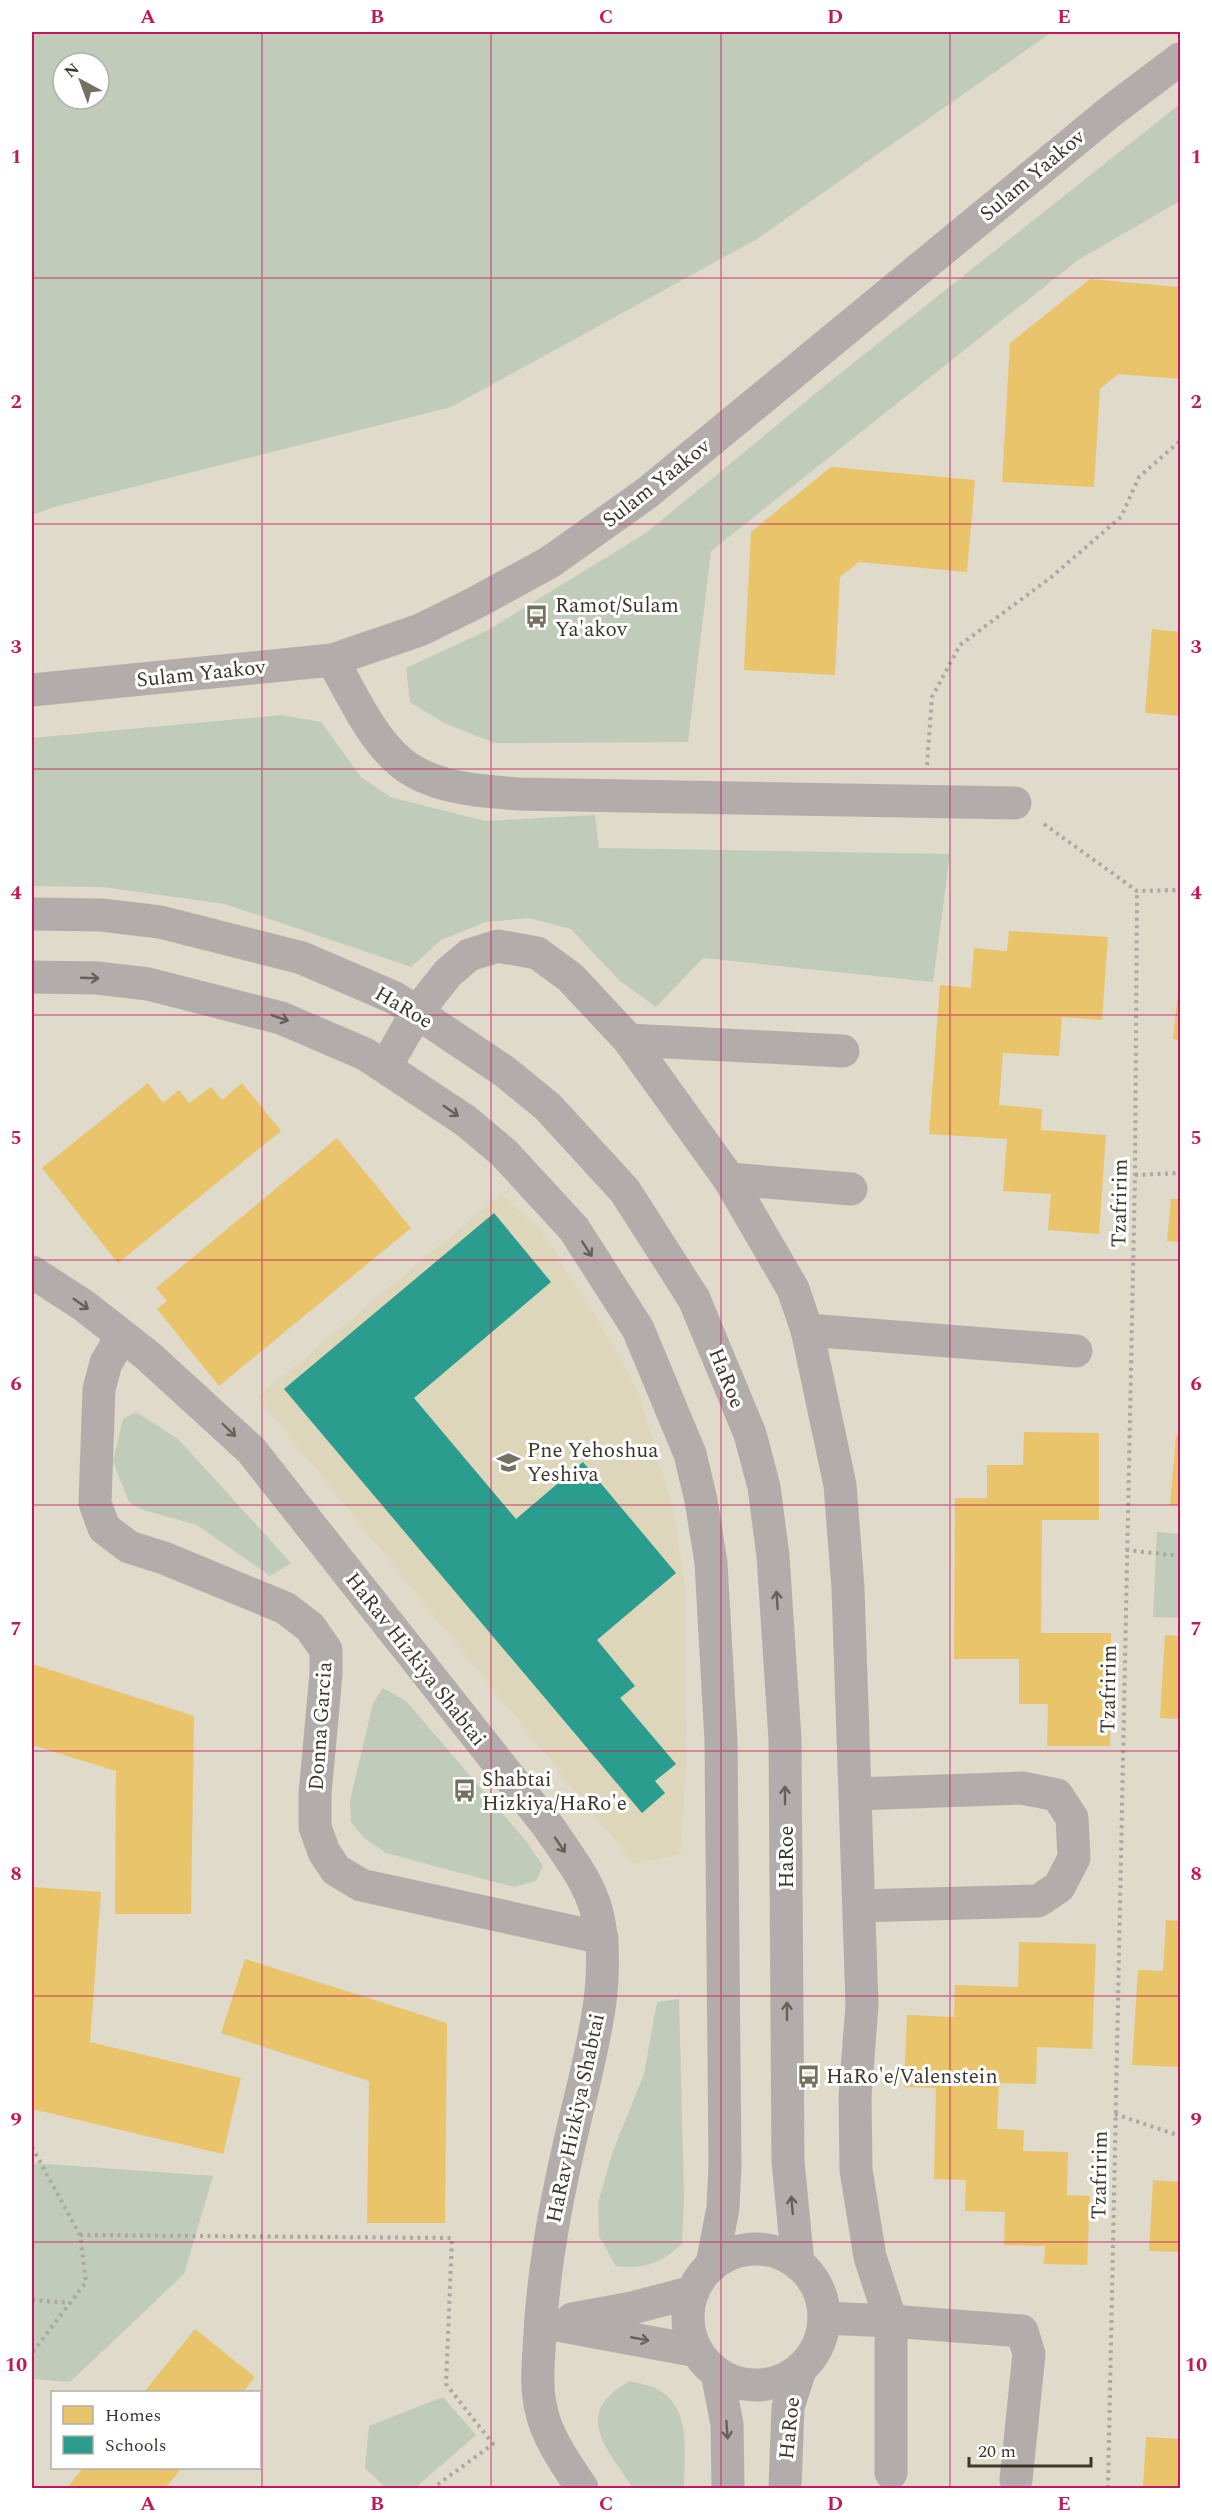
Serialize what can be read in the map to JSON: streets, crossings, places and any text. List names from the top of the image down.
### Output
{
  "streets": {
    "street": [
      "Sulam Yaakov",
      "HaRoe",
      "HaRav Hizkiya Shabtai",
      "Donna Garcia"
    ],
    "path": ["Tzafririm"]
  },
  "crossings": [
    ["HaRav Hizkiya Shabtai", "Donna Garcia"]
  ],
  "one_way": ["HaRav Hizkiya Shabtai"],
  "places": {
    "bus stop": ["Ramot/Sulam Ya'akov", "Shabtai Hizkiya/HaRo'e", "HaRo'e/Valenstein"],
    "school or university": ["Pne Yehoshua Yeshiva"]
  },
  "legend": ["Homes", "Schools"],
  "scale_bar": "20 m",
  "north": "top left",
  "grid": {
    "columns": [
      "A",
      "B",
      "C",
      "D",
      "E"
    ],
    "rows": [
      "1",
      "2",
      "3",
      "4",
      "5",
      "6",
      "7",
      "8",
      "9",
      "10"
    ]
  }
}
